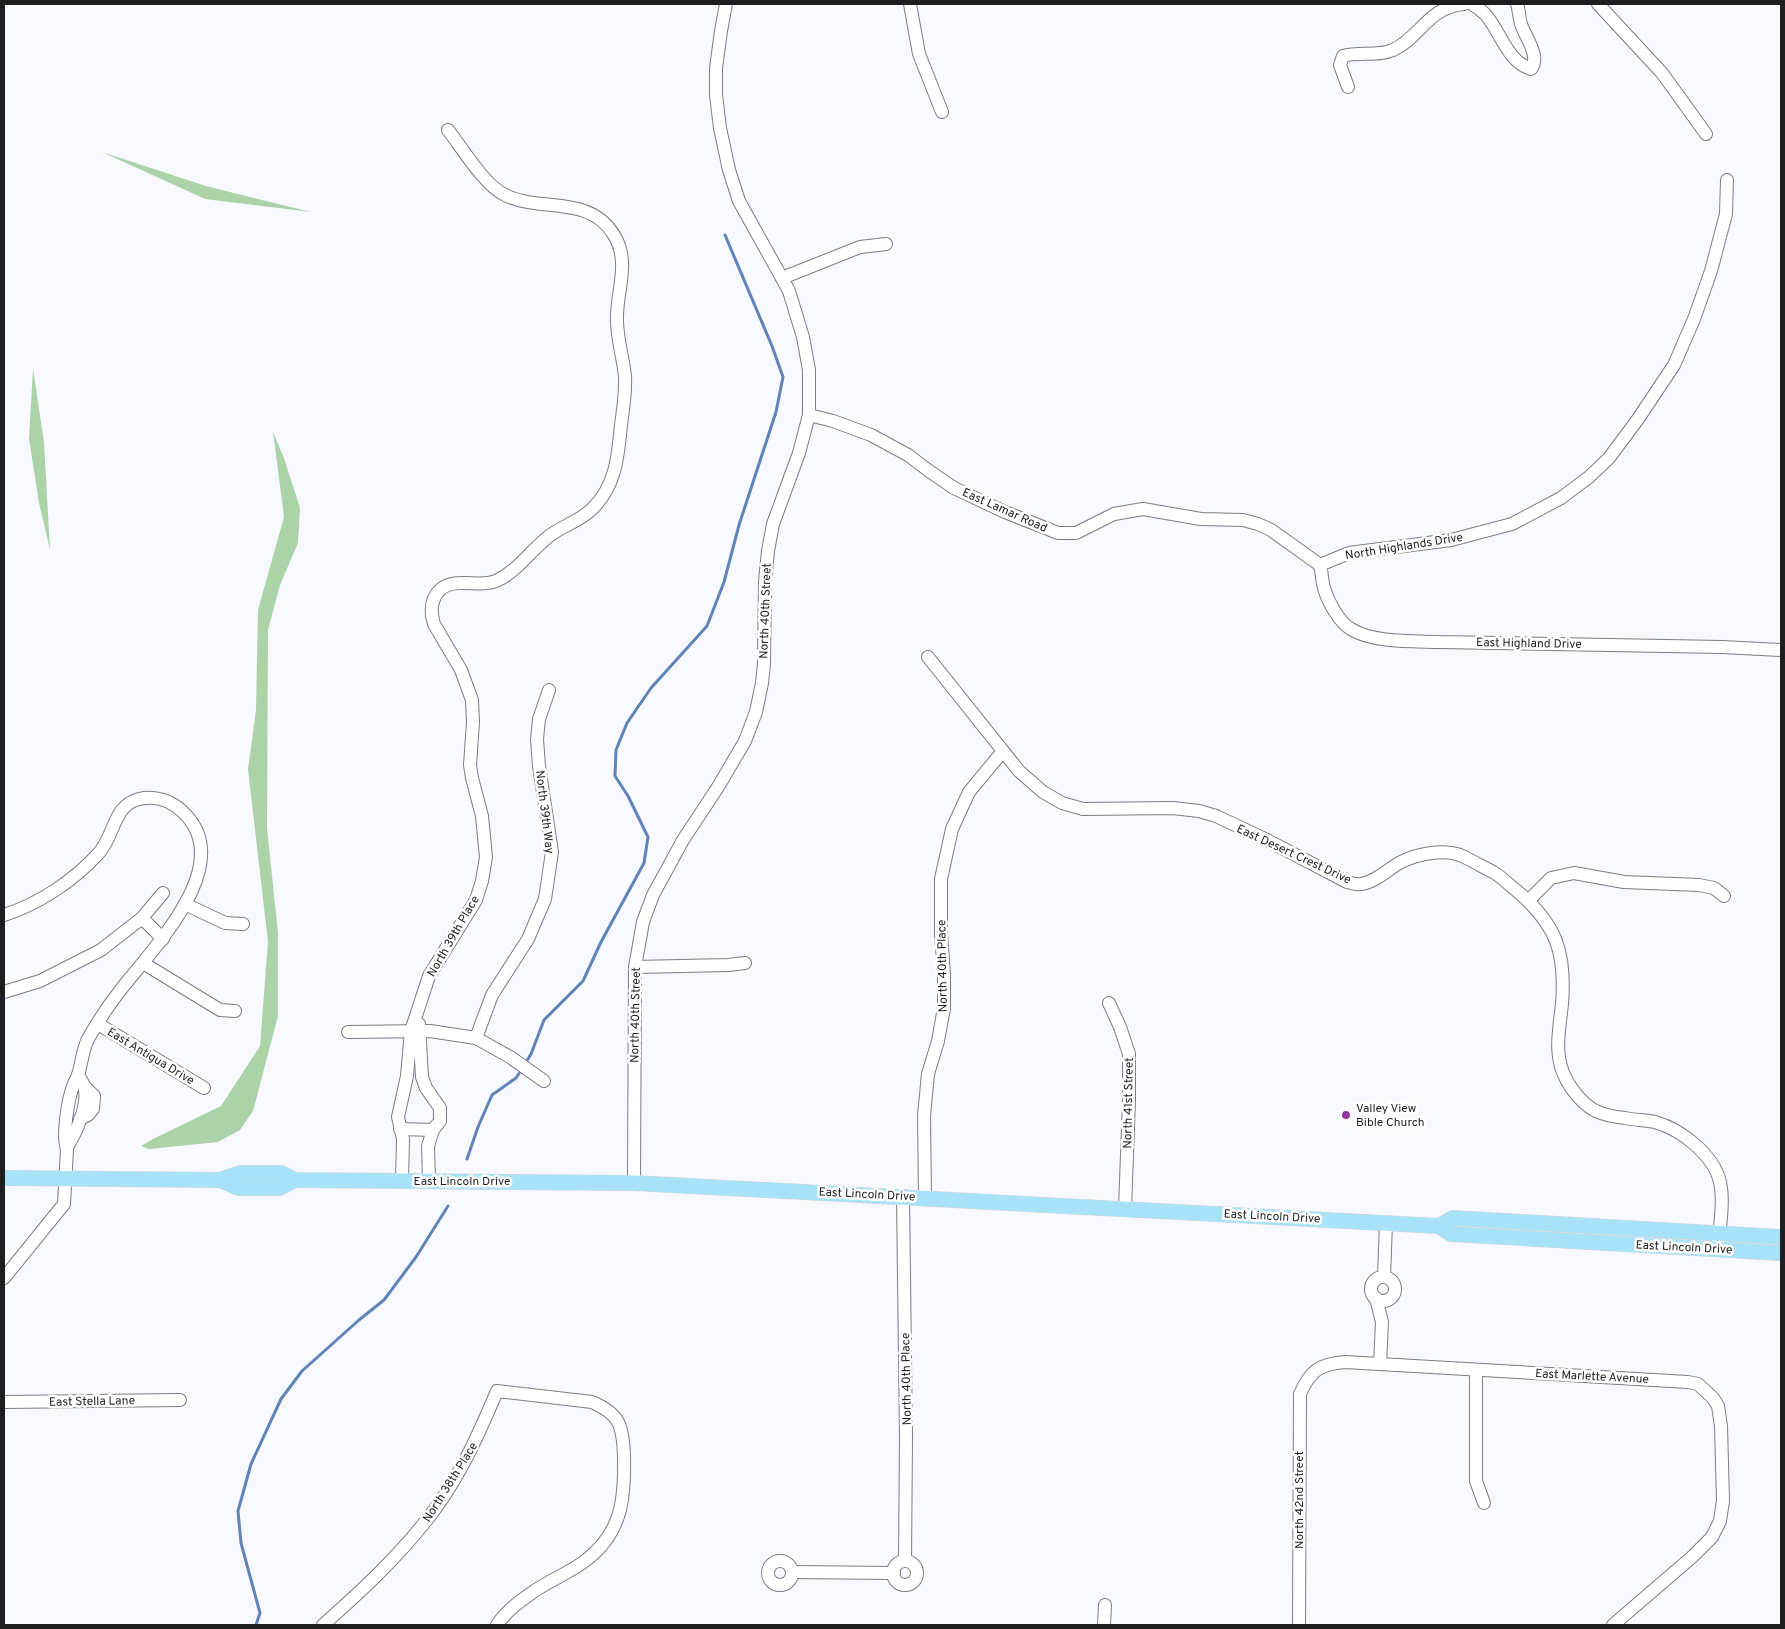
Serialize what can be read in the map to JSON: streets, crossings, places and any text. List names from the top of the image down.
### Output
{
  "streets": {
    "main road": ["East Lincoln Drive"],
    "street": [
      "East Lamar Road",
      "North Highlands Drive",
      "North 40th Street",
      "East Highland Drive",
      "North 39th Way",
      "East Desert Crest Drive",
      "North 39th Place",
      "North 40th Place",
      "East Antigua Drive",
      "North 41st Street",
      "East Marlette Avenue",
      "East Stella Lane",
      "North 38th Place",
      "North 42nd Street"
    ]
  },
  "crossings": [
    ["East Lamar Road", "North Highlands Drive"],
    ["East Lamar Road", "North 40th Street"],
    ["East Lamar Road", "East Highland Drive"],
    ["North Highlands Drive", "East Highland Drive"],
    ["North 40th Street", "East Lincoln Drive"],
    ["East Desert Crest Drive", "North 40th Place"],
    ["North 39th Place", "East Lincoln Drive"],
    ["North 40th Place", "East Lincoln Drive"],
    ["East Antigua Drive", "East Lincoln Drive"],
    ["North 41st Street", "East Lincoln Drive"],
    ["East Marlette Avenue", "North 42nd Street"]
  ],
  "places": ["Valley View Bible Church"]
}
